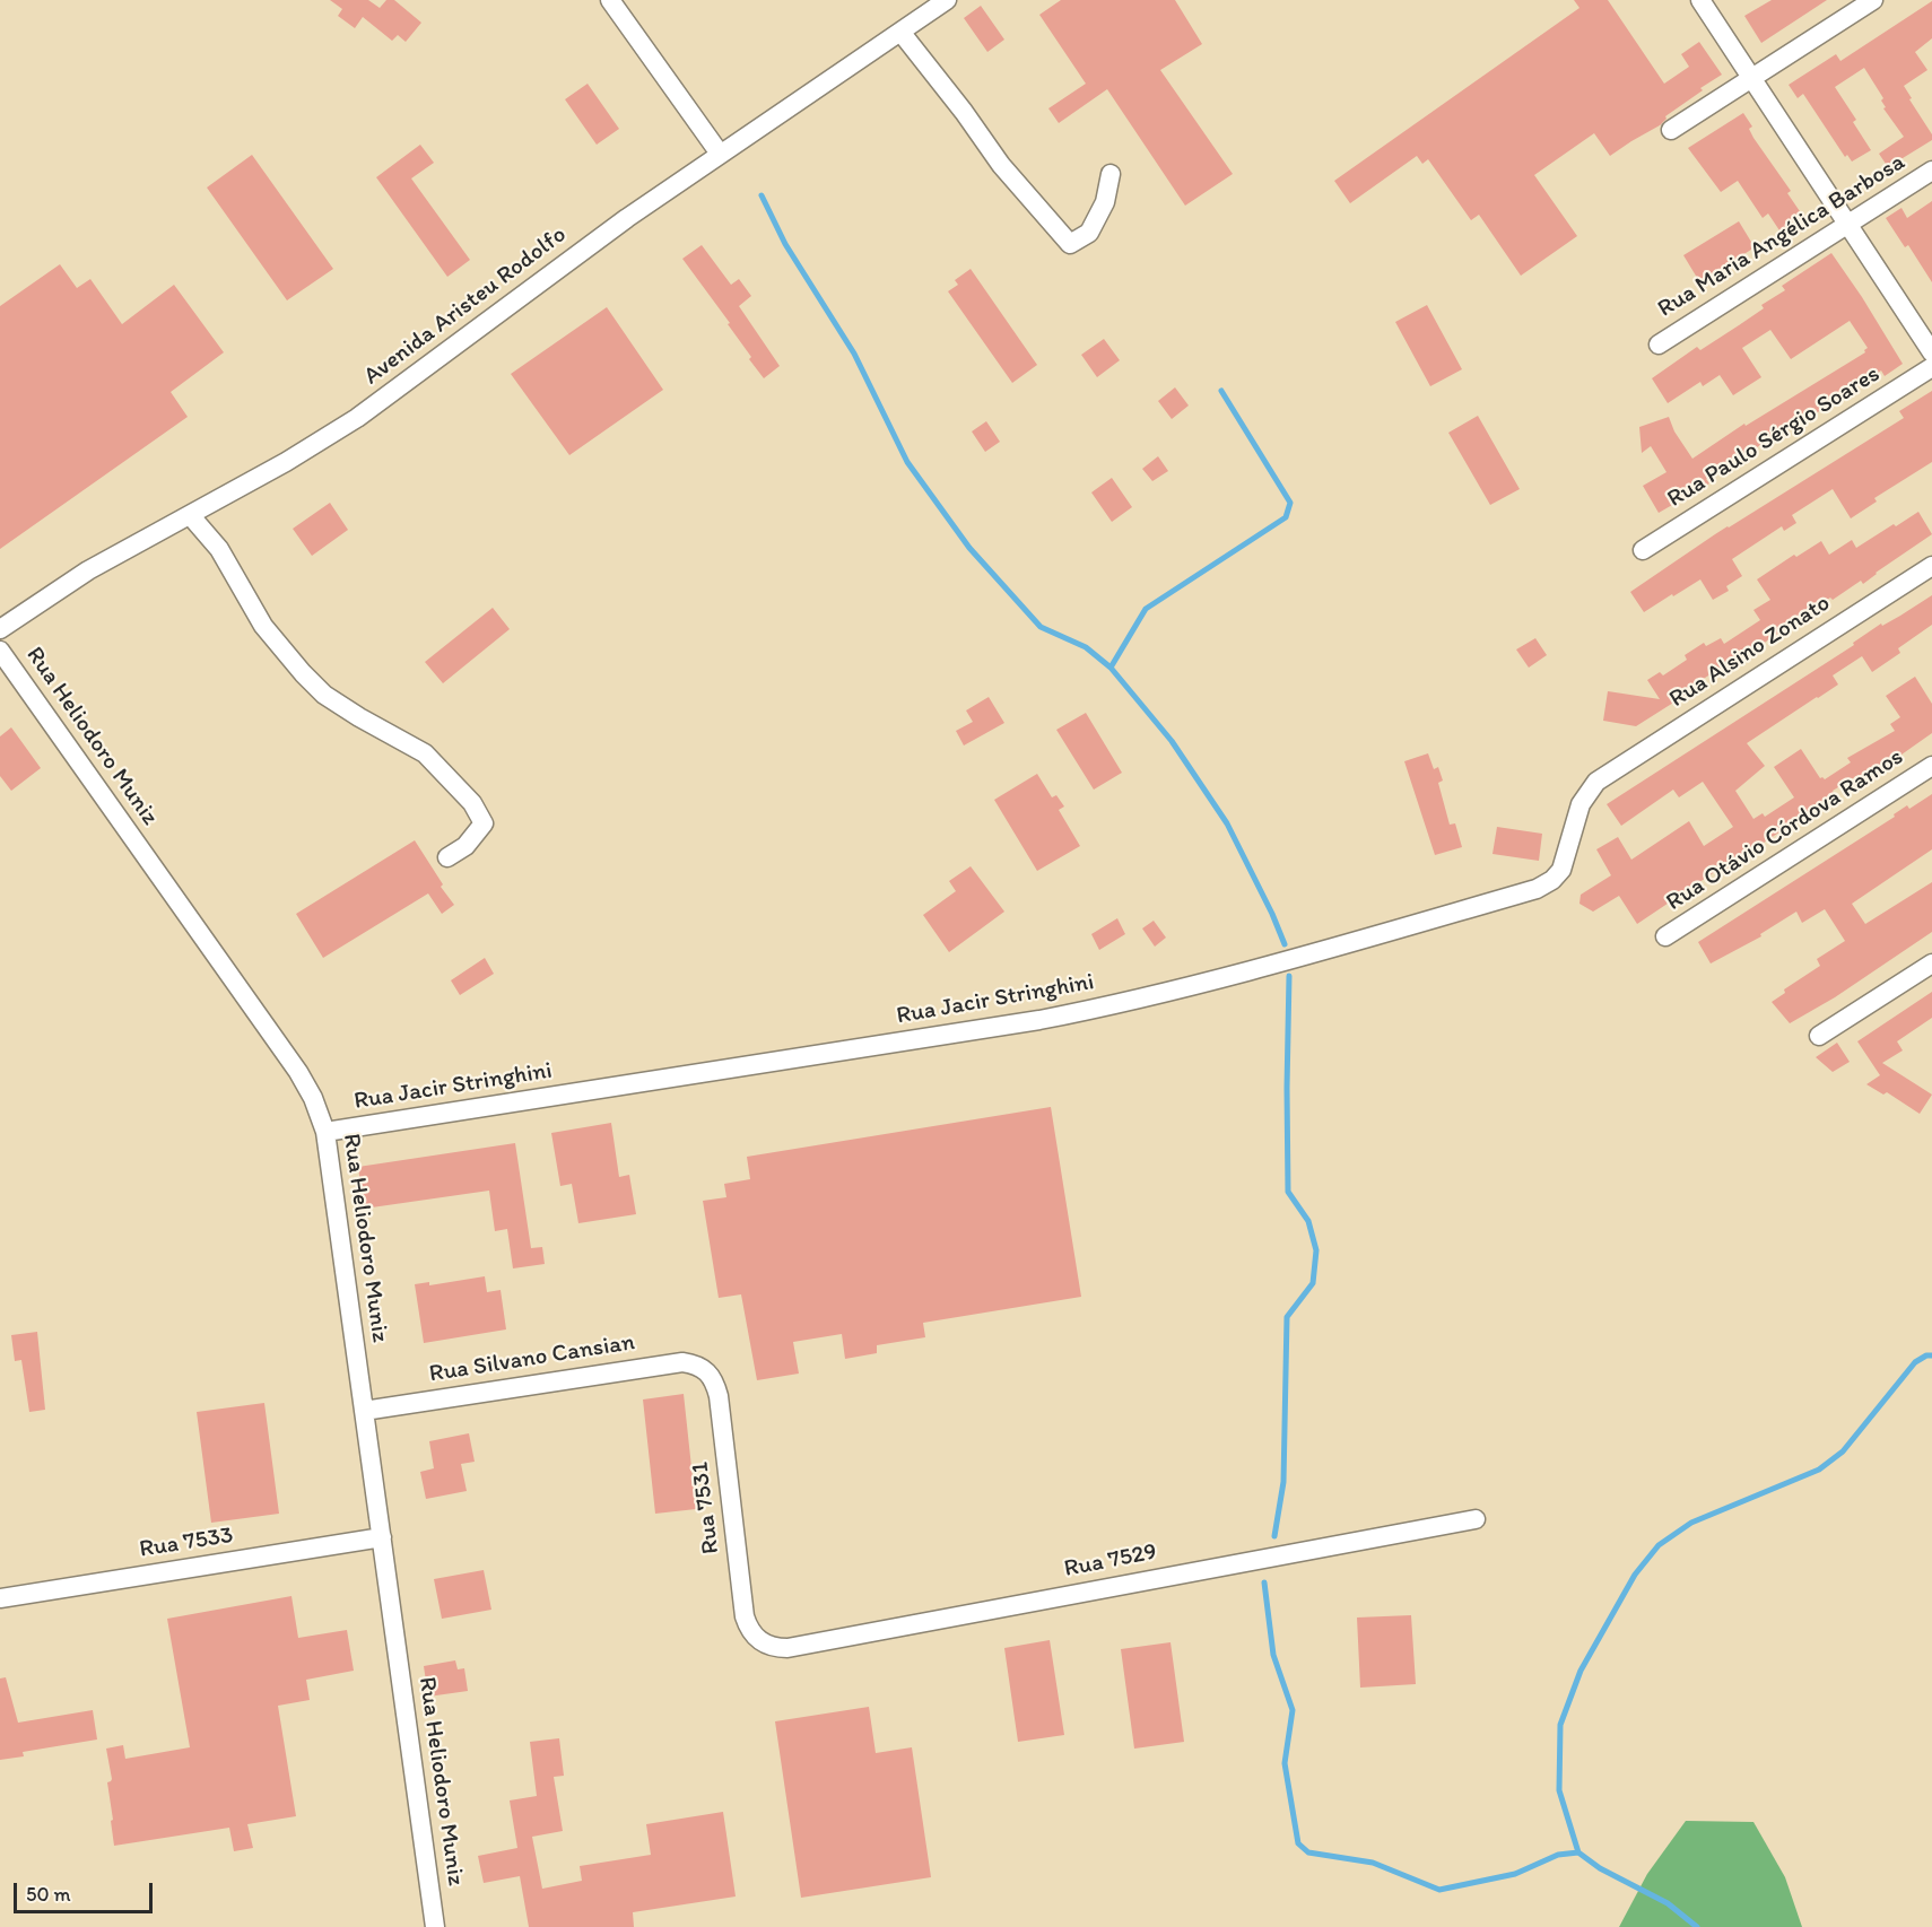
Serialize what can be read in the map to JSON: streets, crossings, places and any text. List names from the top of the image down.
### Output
{
  "streets": {
    "street": [
      "Rua Maria Angélica Barbosa",
      "Avenida Aristeu Rodolfo",
      "Rua Paulo Sérgio Soares",
      "Rua Alsino Zonato",
      "Rua Heliodoro Muniz",
      "Rua Otávio Córdova Ramos",
      "Rua Jacir Stringhini",
      "Rua Silvano Cansian",
      "Rua 7531",
      "Rua 7533",
      "Rua 7529"
    ]
  },
  "crossings": [
    ["Rua Alsino Zonato", "Rua Jacir Stringhini"],
    ["Rua Heliodoro Muniz", "Rua Jacir Stringhini"],
    ["Rua Heliodoro Muniz", "Rua Silvano Cansian"],
    ["Rua Heliodoro Muniz", "Rua 7533"],
    ["Rua Silvano Cansian", "Rua 7531"],
    ["Rua 7531", "Rua 7529"]
  ],
  "scale_bar": "50 m"
}
